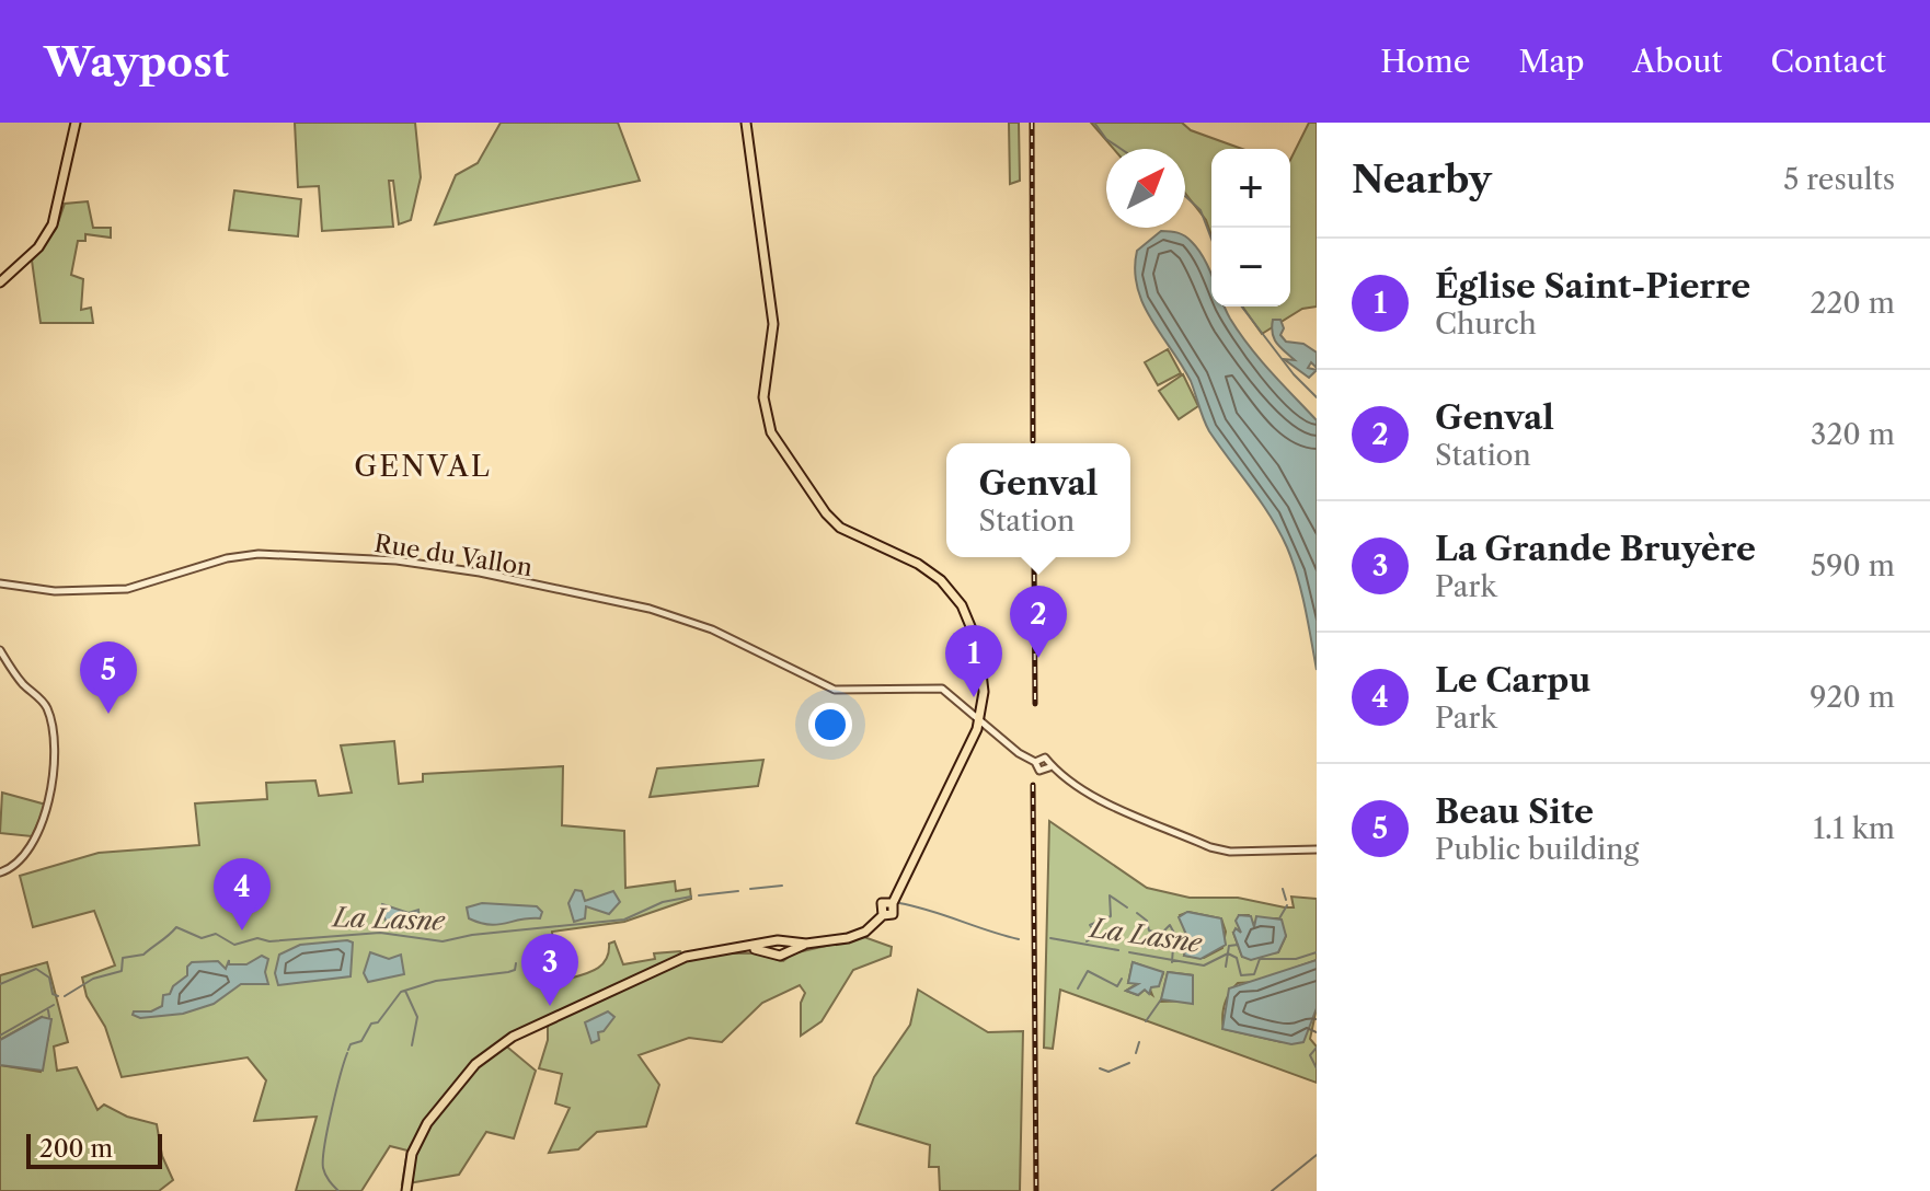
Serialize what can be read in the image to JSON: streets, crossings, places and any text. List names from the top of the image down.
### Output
{
  "streets": {
    "street": ["Rue du Vallon"]
  },
  "districts": ["GENVAL"],
  "water": ["La Lasne"],
  "scale_bar": "200 m",
  "north": "top right",
  "page": {
    "header": "Waypost",
    "nav": [
      "Home",
      "Map",
      "About",
      "Contact"
    ],
    "heading": ["Nearby", "5 results"],
    "map_buttons": ["+", "−"],
    "list": [
      {
        "mark": "1",
        "name": "Église Saint-Pierre",
        "note": "Church",
        "value": "220 m"
      },
      {
        "mark": "2",
        "name": "Genval",
        "note": "Station",
        "value": "320 m"
      },
      {
        "mark": "3",
        "name": "La Grande Bruyère",
        "note": "Park",
        "value": "590 m"
      },
      {
        "mark": "4",
        "name": "Le Carpu",
        "note": "Park",
        "value": "920 m"
      },
      {
        "mark": "5",
        "name": "Beau Site",
        "note": "Public building",
        "value": "1.1 km"
      }
    ],
    "popup": ["Genval", "Station"],
    "pins": [
      "2",
      "1",
      "5",
      "4",
      "3"
    ],
    "scale": "200 m"
  }
}
